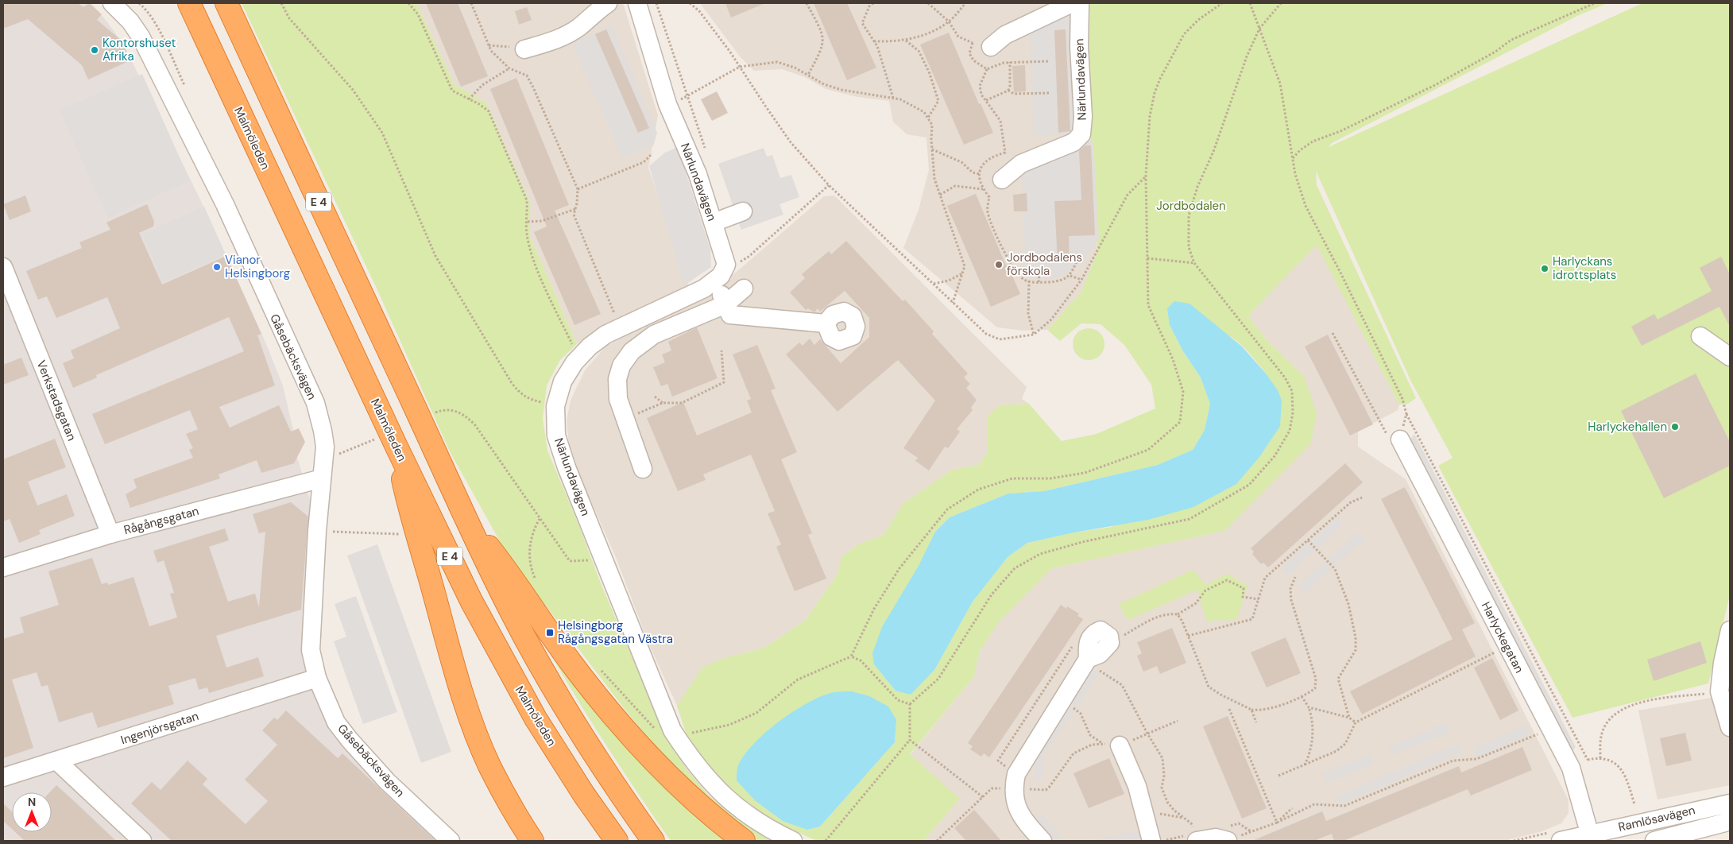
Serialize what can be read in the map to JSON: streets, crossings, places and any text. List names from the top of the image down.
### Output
{
  "streets": {
    "highway": ["Malmöleden", "E 4"],
    "street": [
      "Närlundavägen",
      "Gåsebäcksvägen",
      "Verkstadsgatan",
      "Rågångsgatan",
      "Harlyckegatan",
      "Ingenjörsgatan",
      "Ramlösavägen"
    ]
  },
  "crossings": [
    ["Gåsebäcksvägen", "Rågångsgatan"],
    ["Gåsebäcksvägen", "Ingenjörsgatan"],
    ["Verkstadsgatan", "Rågångsgatan"],
    ["Harlyckegatan", "Ramlösavägen"]
  ],
  "parks": ["Jordbodalen"],
  "places": {
    "other": [
      "Kontorshuset Afrika",
      "Jordbodalens förskola",
      "Vianor Helsingborg",
      "Harlyckans idrottsplats",
      "Harlyckehallen"
    ],
    "transit": ["Helsingborg Rågångsgatan Västra"]
  },
  "north": "top"
}
